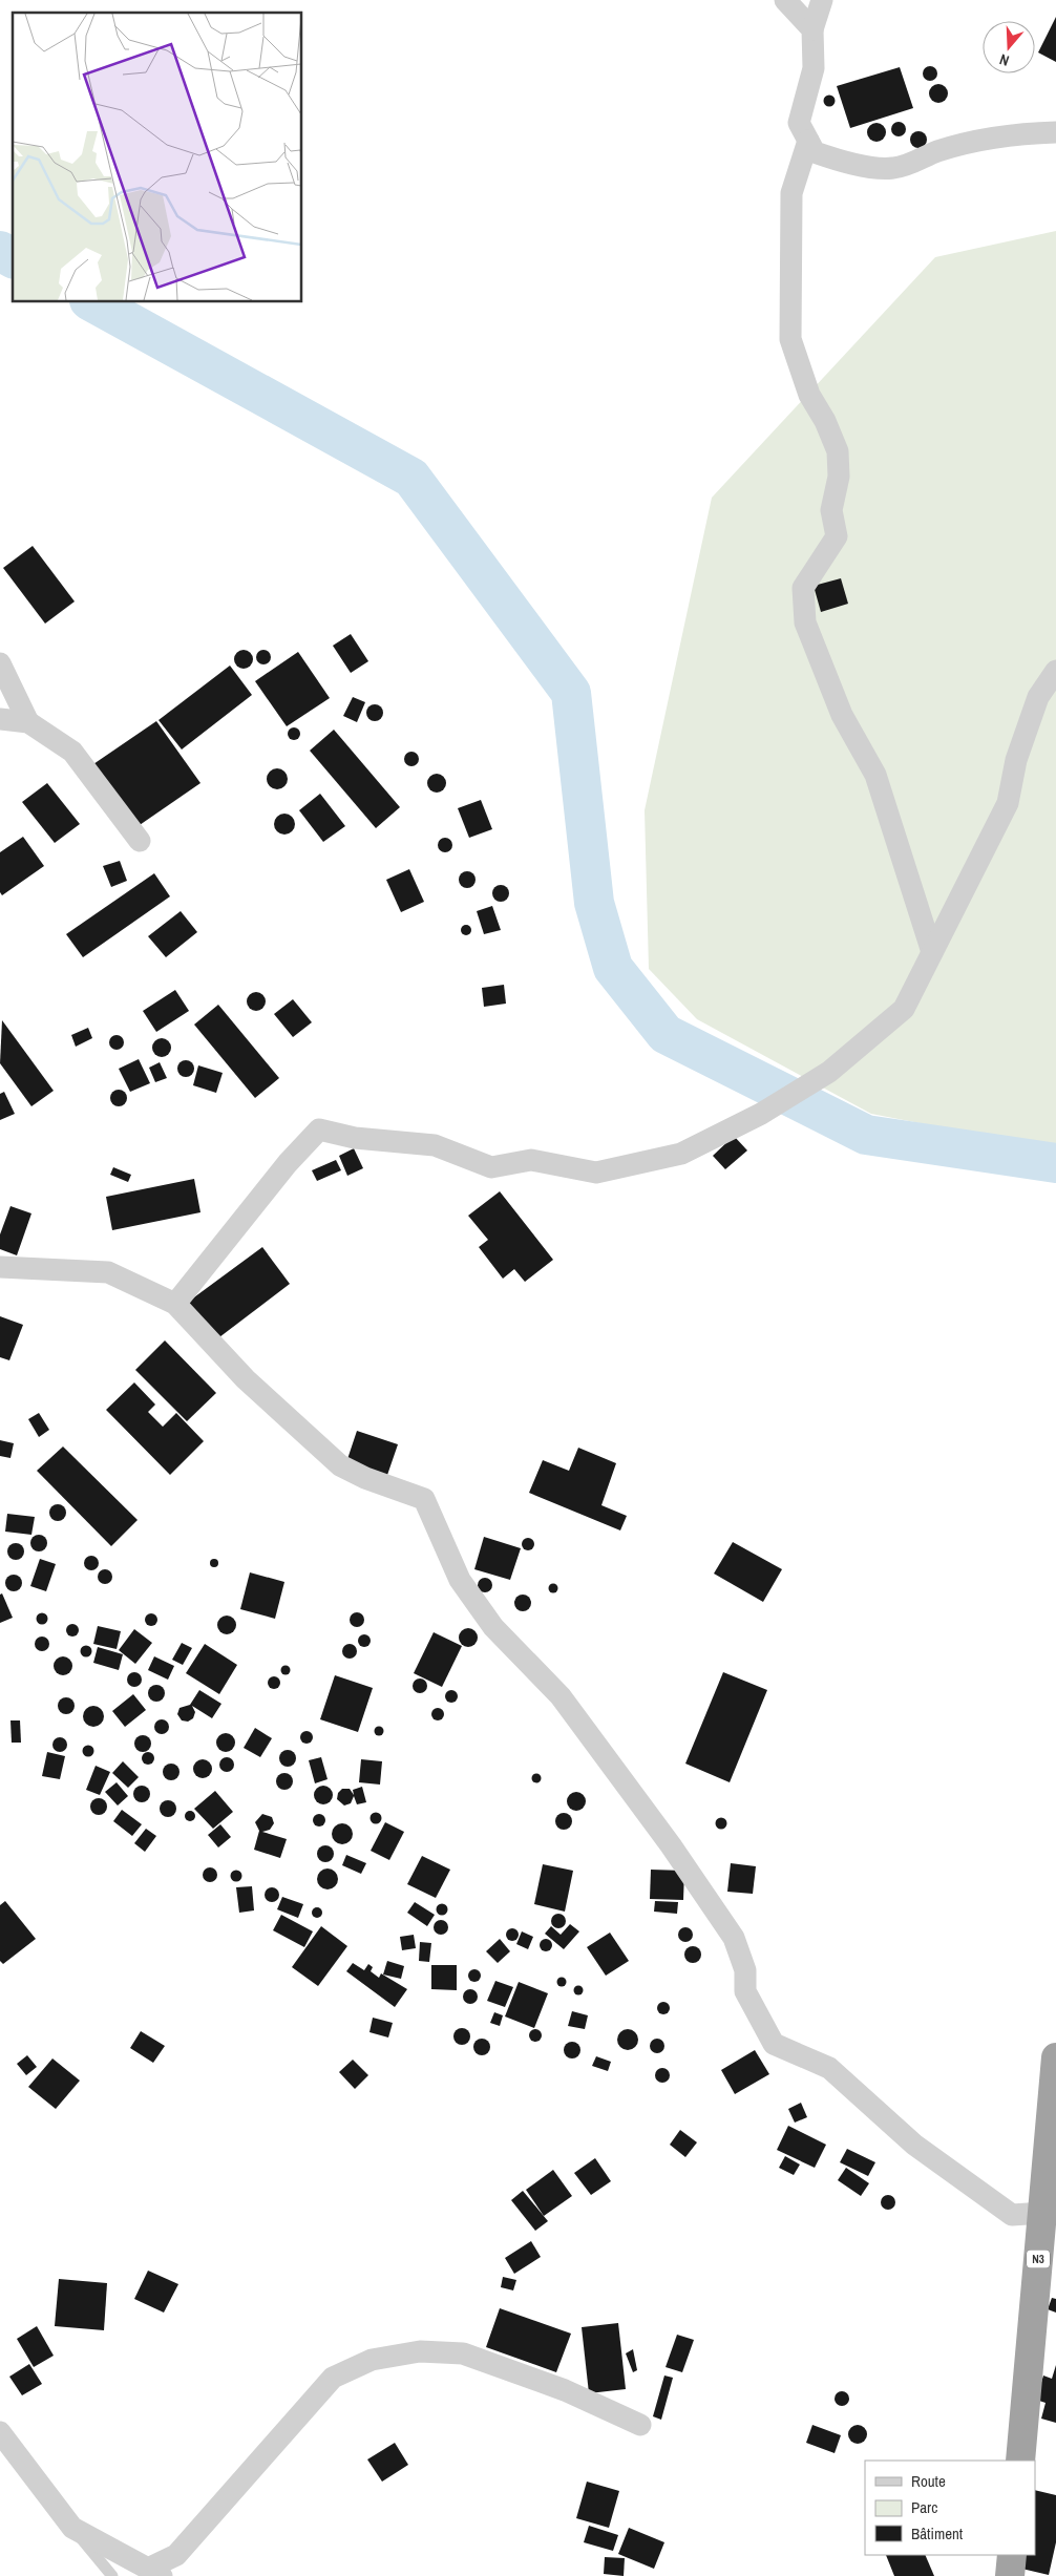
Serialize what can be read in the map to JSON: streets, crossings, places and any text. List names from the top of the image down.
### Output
{
  "streets": {
    "highway": ["N3"]
  },
  "legend": ["Route", "Parc", "Bâtiment"],
  "north": "bottom"
}
